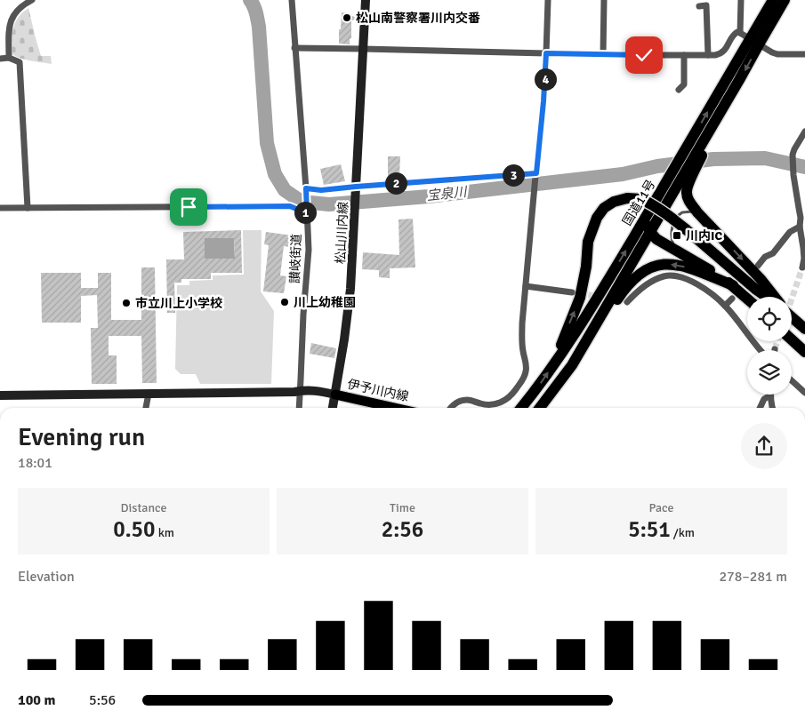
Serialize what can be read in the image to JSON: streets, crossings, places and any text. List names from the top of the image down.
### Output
{
  "streets": {
    "highway": ["国道11号"],
    "main road": ["松山川内線", "伊予川内線"],
    "street": ["讃岐街道"]
  },
  "crossings": [
    ["松山川内線", "伊予川内線"]
  ],
  "water": ["宝泉川"],
  "places": {
    "other": ["松山南警察署川内交番", "川上幼稚園", "市立川上小学校"],
    "transit": ["川内IC"]
  },
  "page": {
    "pins": [
      "4",
      "3",
      "2",
      "1"
    ],
    "heading": ["Evening run", "18:01"],
    "stats": [
      ["Distance", "0.50 km"],
      ["Time", "2:56"],
      ["Pace", "5:51 /km"]
    ],
    "chart": ["Elevation", "278–281 m"],
    "list": [
      {
        "name": "100 m",
        "note": "5:56"
      }
    ]
  }
}
